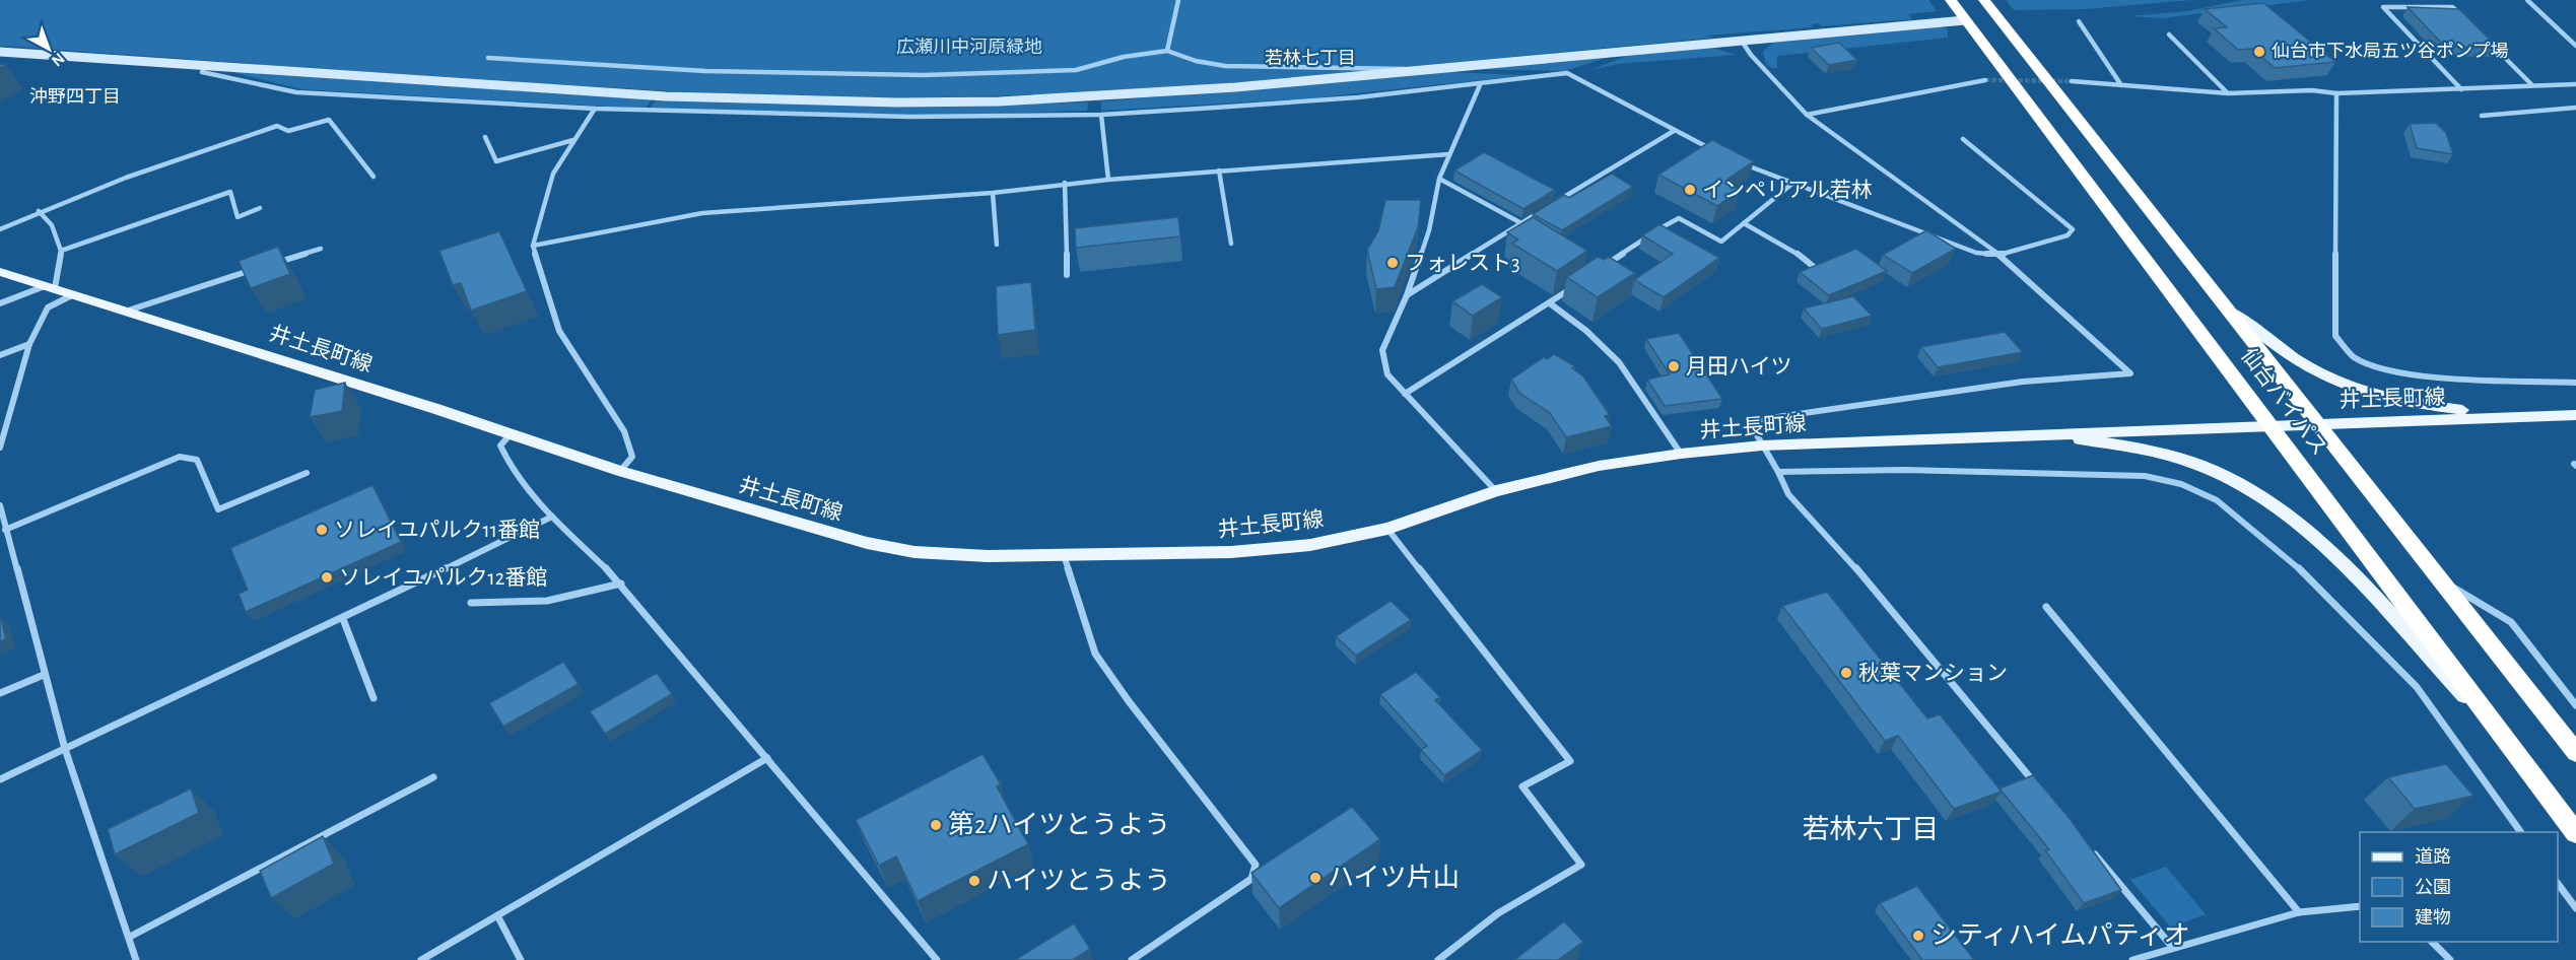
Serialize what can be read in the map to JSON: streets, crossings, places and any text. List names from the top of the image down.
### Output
{
  "streets": {
    "highway": ["仙台バイパス"],
    "main road": ["井土長町線"]
  },
  "crossings": [
    ["井土長町線", "仙台バイパス"]
  ],
  "districts": ["若林七丁目", "沖野四丁目", "若林六丁目"],
  "parks": ["広瀬川中河原緑地"],
  "places": [
    "仙台市下水局五ツ谷ポンプ場",
    "インペリアル若林",
    "フォレスト3",
    "月田ハイツ",
    "ソレイユパルク11番館",
    "ソレイユパルク12番館",
    "秋葉マンション",
    "第2ハイツとうよう",
    "ハイツ片山",
    "ハイツとうよう",
    "シティハイムパティオ"
  ],
  "legend": ["道路", "公園", "建物"],
  "north": "bottom right"
}
